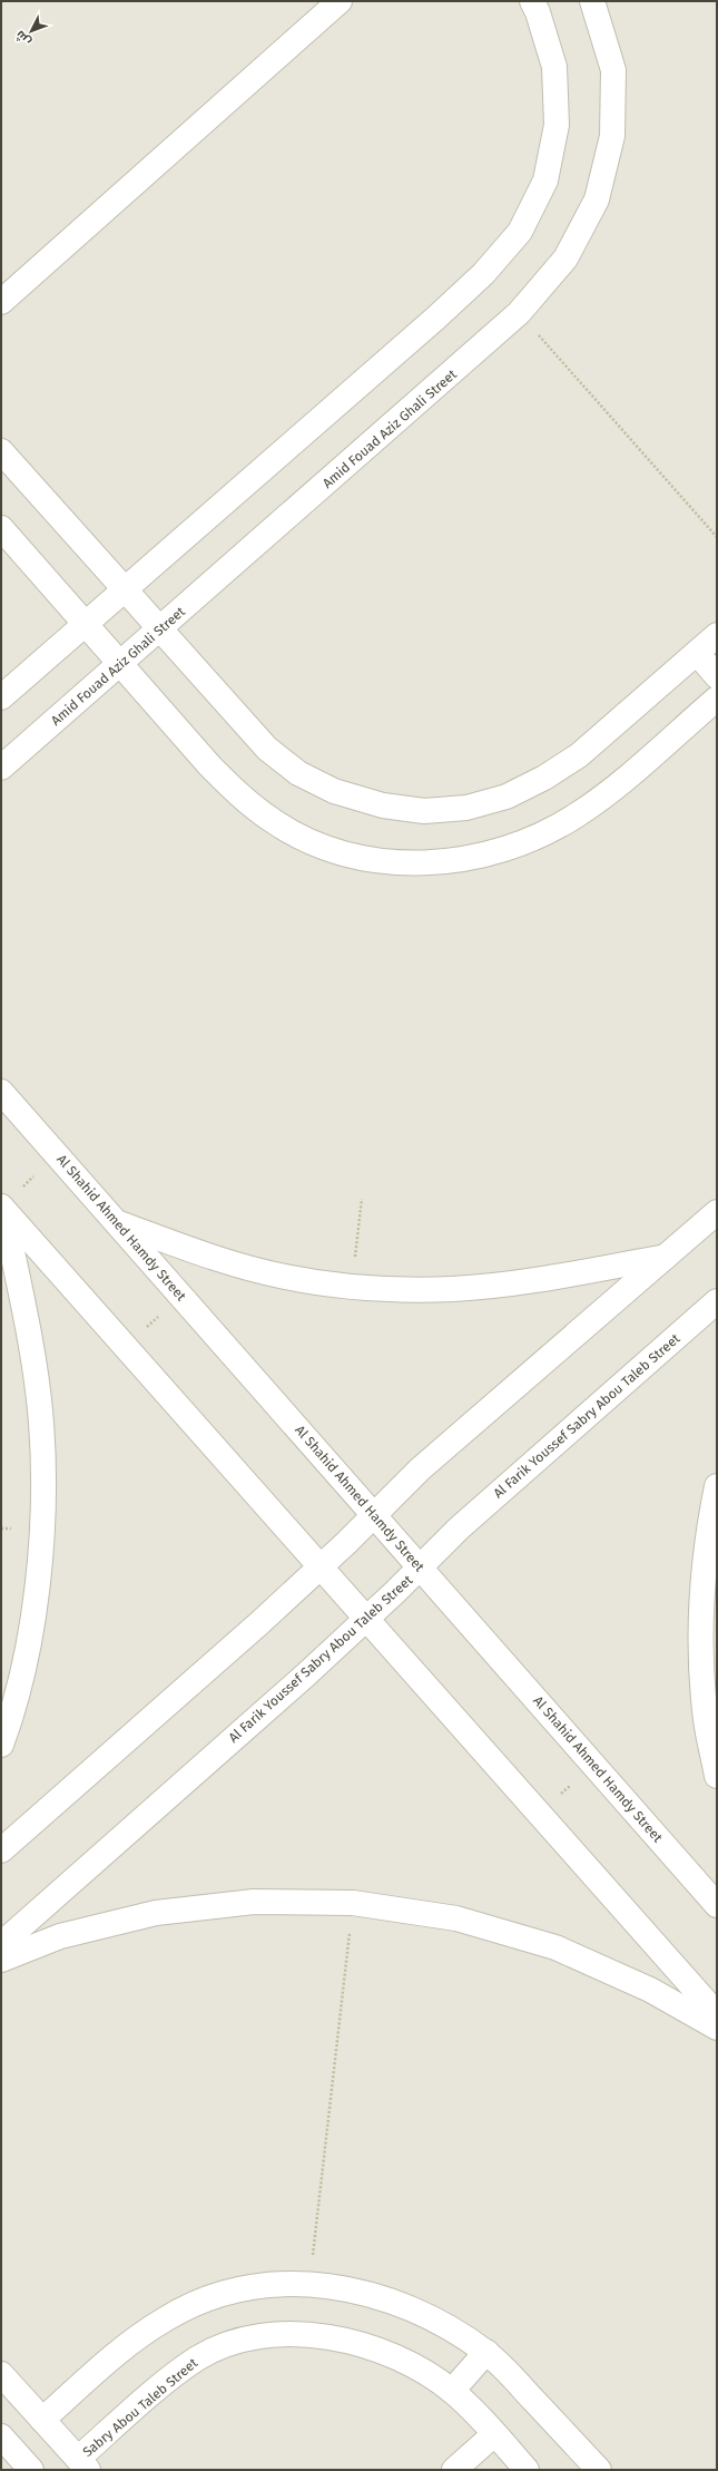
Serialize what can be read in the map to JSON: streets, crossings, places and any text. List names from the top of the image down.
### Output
{
  "streets": {
    "street": [
      "Amid Fouad Aziz Ghali Street",
      "Al Shahid Ahmed Hamdy Street",
      "Al Farik Youssef Sabry Abou Taleb Street",
      "Sabry Abou Taleb Street"
    ]
  },
  "crossings": [
    ["Al Shahid Ahmed Hamdy Street", "Al Farik Youssef Sabry Abou Taleb Street"]
  ],
  "north": "bottom left"
}
